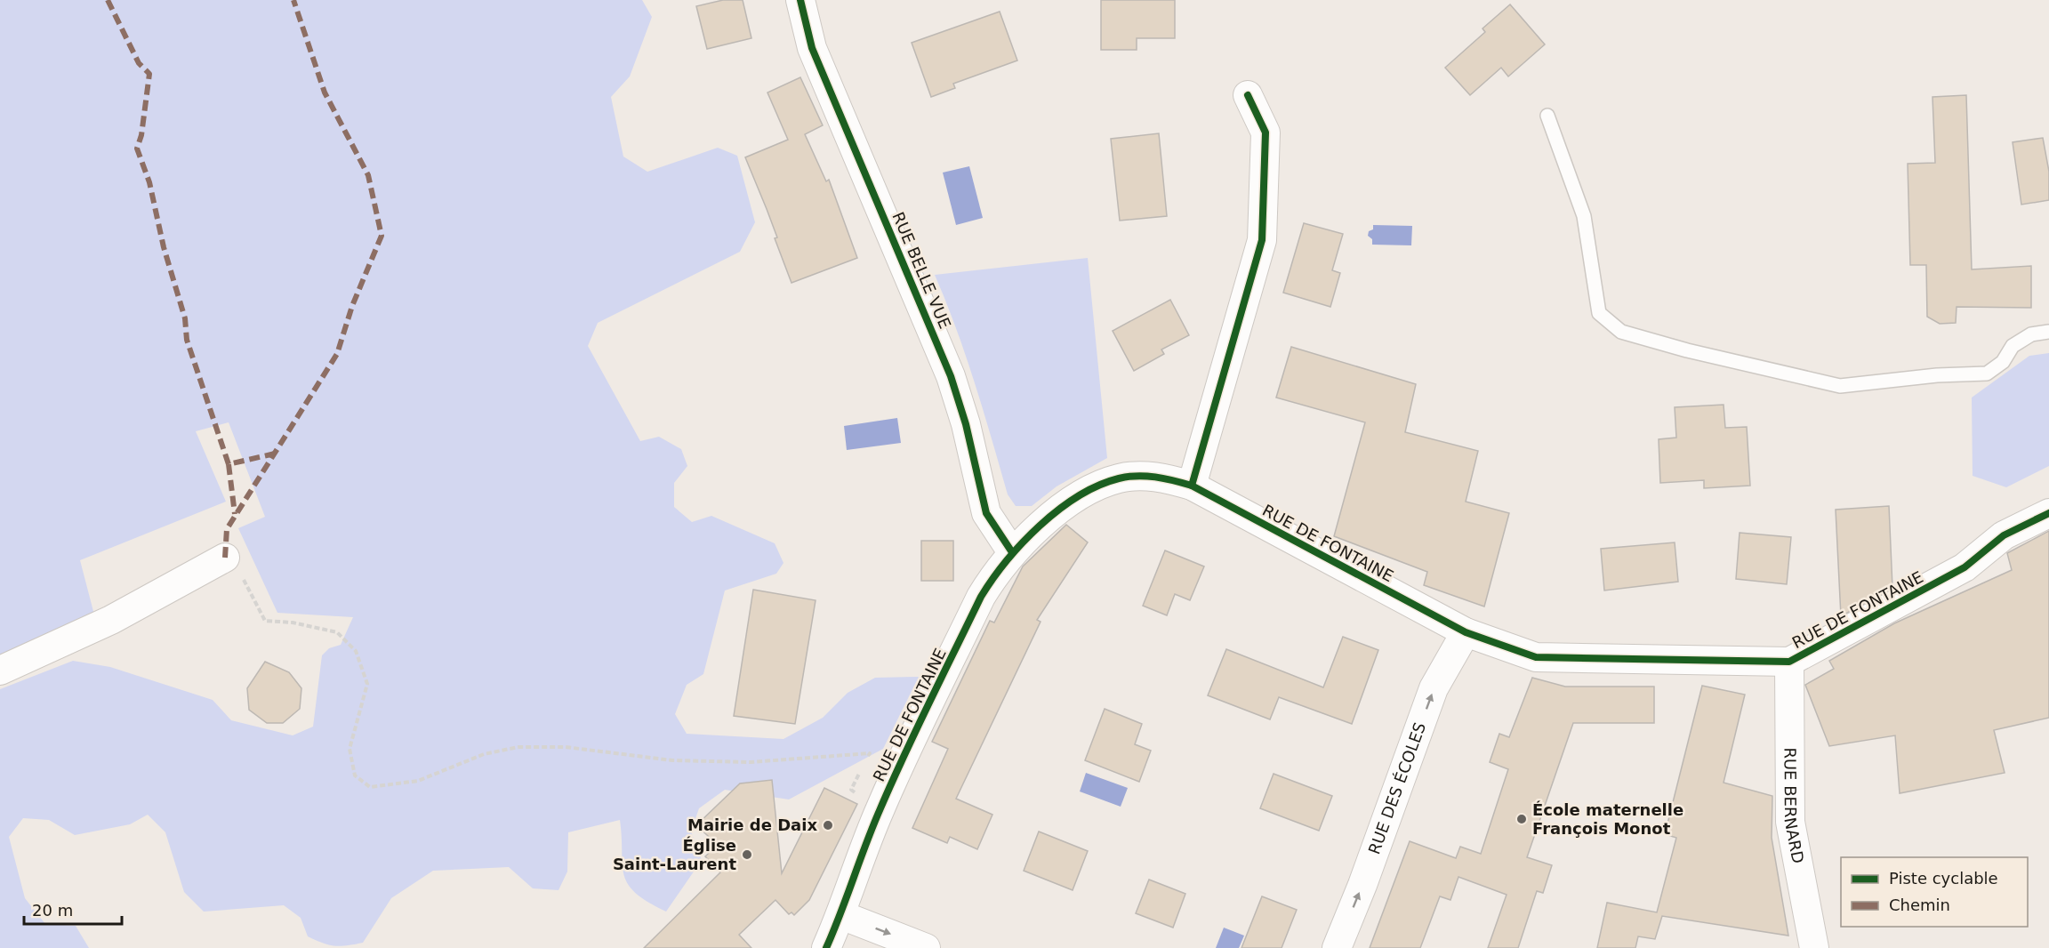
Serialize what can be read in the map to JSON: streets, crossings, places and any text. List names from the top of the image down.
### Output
{
  "streets": {
    "street": [
      "RUE BELLE VUE",
      "RUE DE FONTAINE",
      "RUE DES ÉCOLES",
      "RUE BERNARD"
    ]
  },
  "crossings": [
    ["RUE BELLE VUE", "RUE DE FONTAINE"],
    ["RUE DE FONTAINE", "RUE DES ÉCOLES"],
    ["RUE DE FONTAINE", "RUE BERNARD"]
  ],
  "one_way": ["RUE DES ÉCOLES"],
  "places": ["École maternelle François Monot", "Mairie de Daix", "Église Saint-Laurent"],
  "legend": ["Piste cyclable", "Chemin"],
  "scale_bar": "20 m"
}
